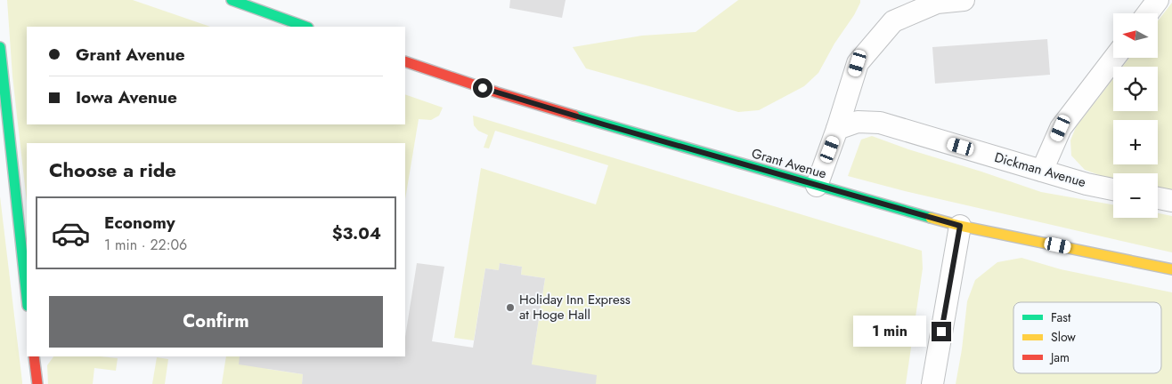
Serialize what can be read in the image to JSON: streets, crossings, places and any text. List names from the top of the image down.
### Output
{
  "streets": {
    "main road": ["Grant Avenue"],
    "street": ["Dickman Avenue"]
  },
  "places": ["Holiday Inn Express at Hoge Hall"],
  "legend": ["Fast", "Slow", "Jam"],
  "north": "left",
  "page": {
    "map_buttons": ["+", "−"],
    "banner": ["Grant Avenue", "Iowa Avenue"],
    "heading": "Choose a ride",
    "list": [
      {
        "name": "Economy",
        "note": "1 min · 22:06",
        "value": "$3.04"
      }
    ],
    "buttons": "Confirm",
    "bubble": "1 min"
  }
}
